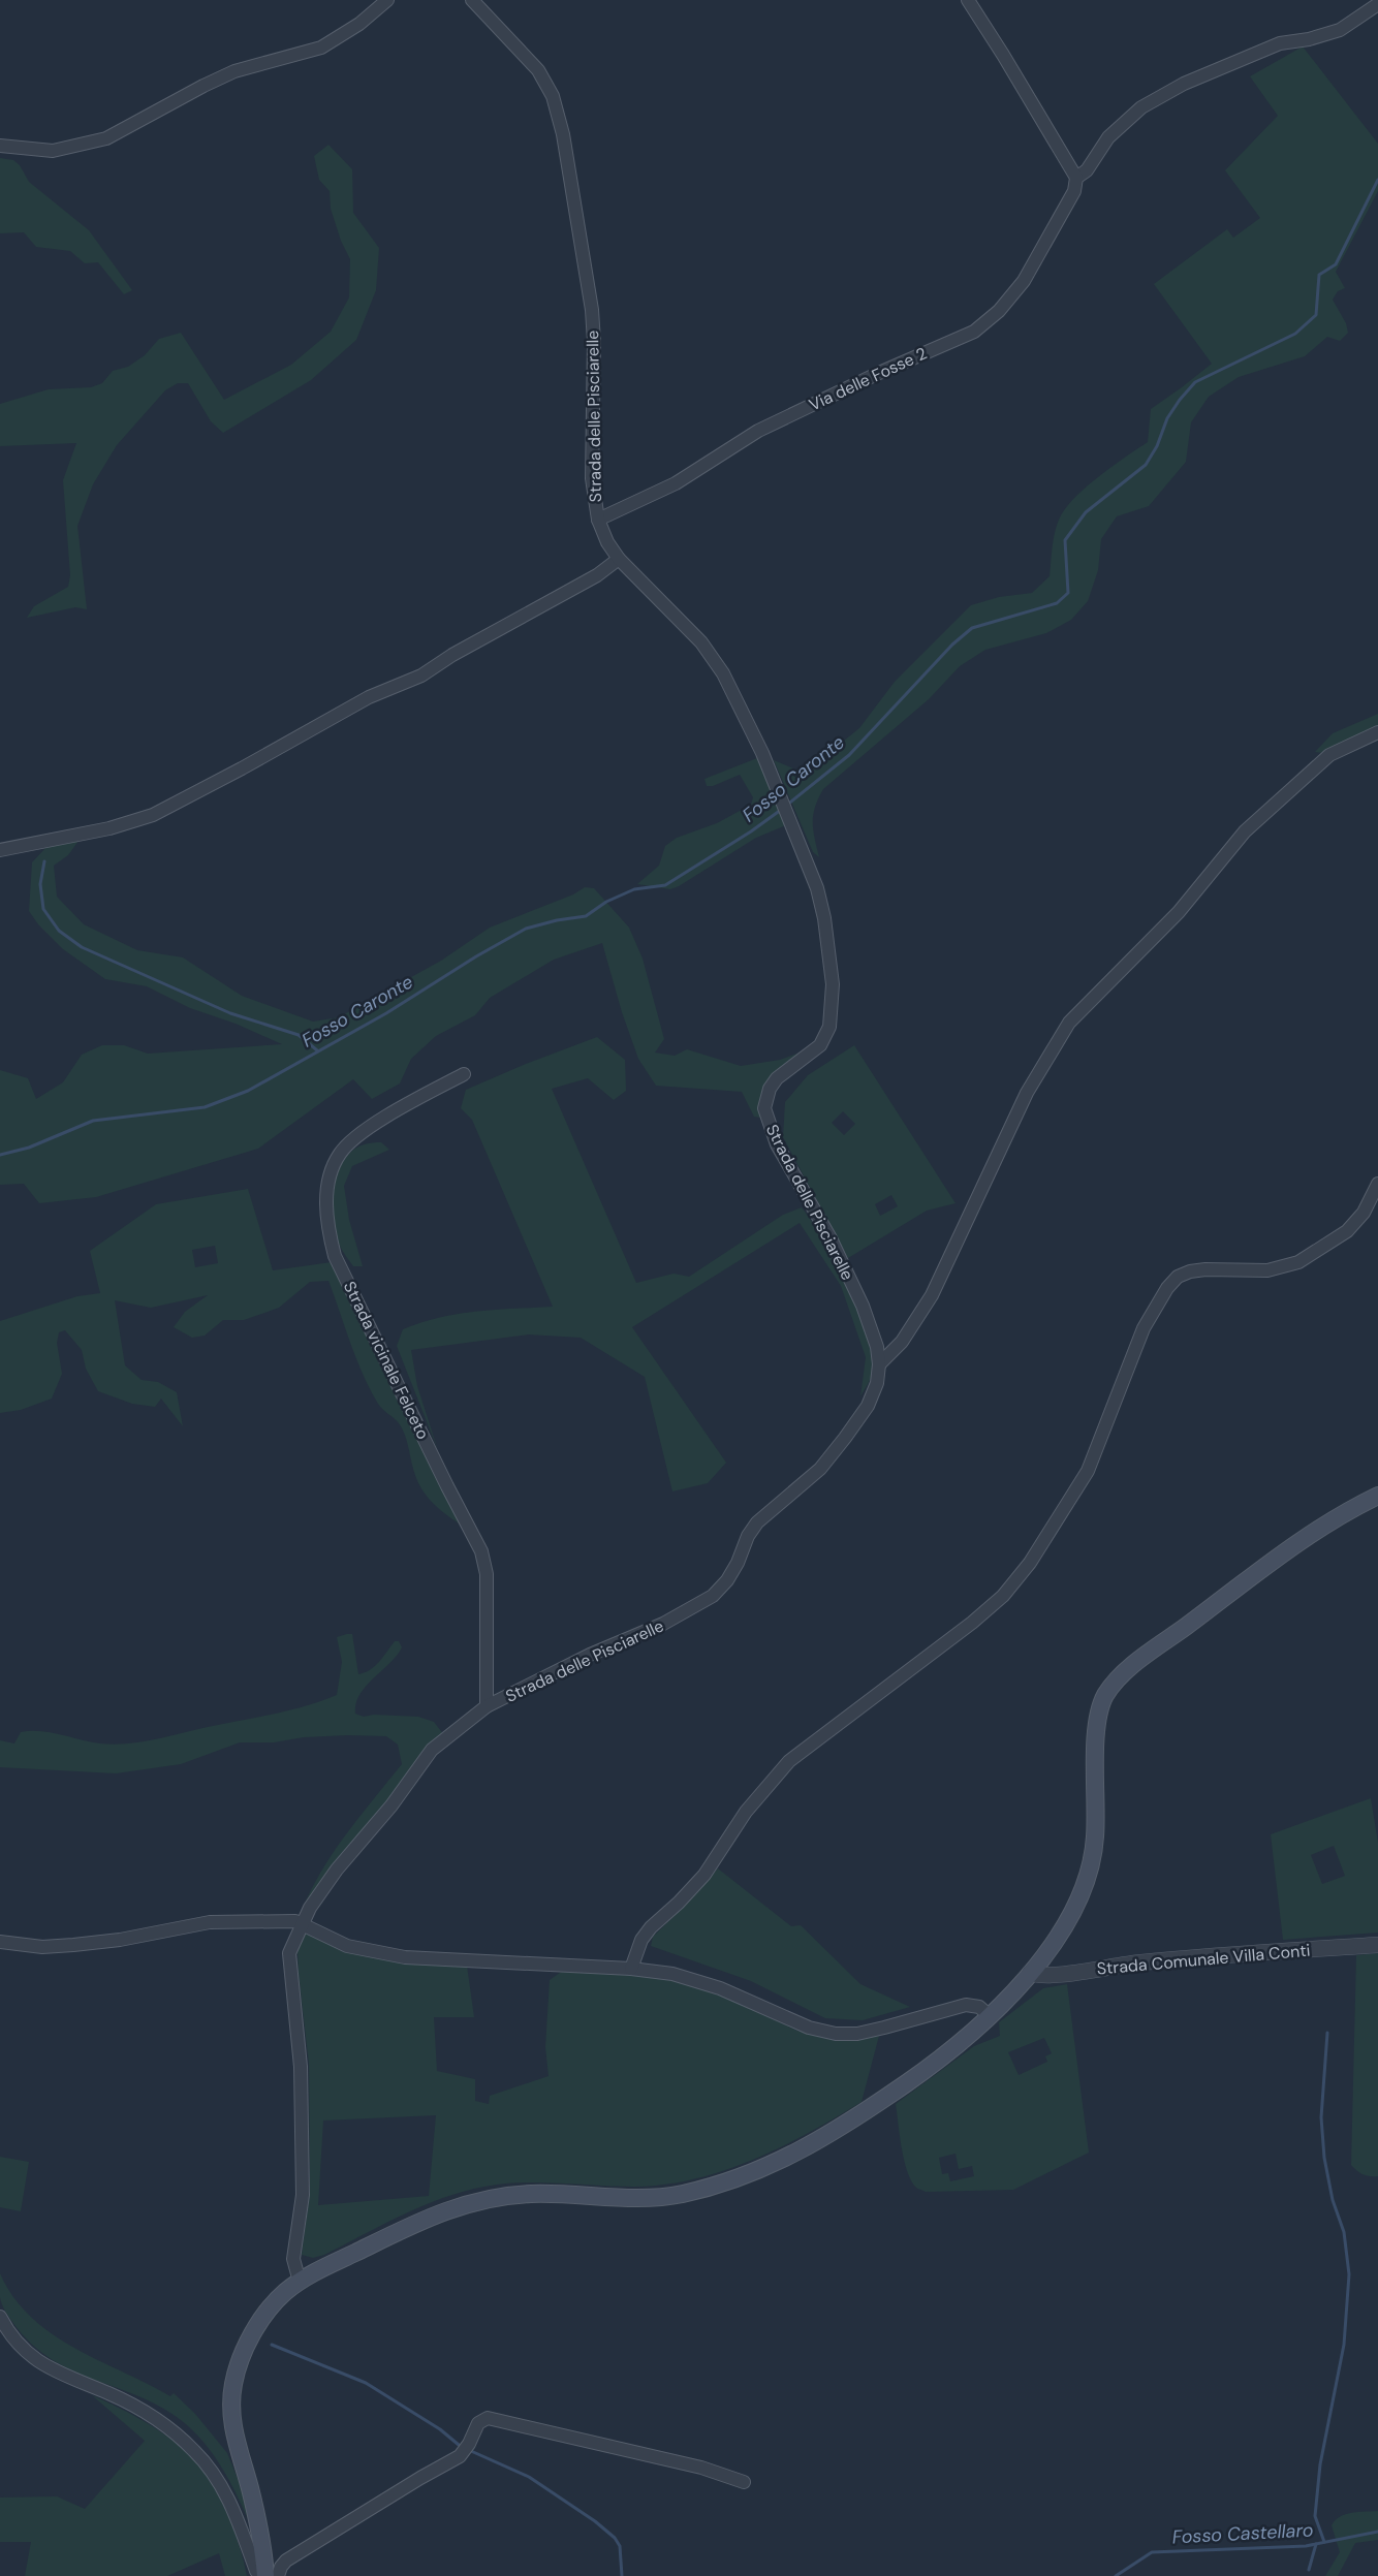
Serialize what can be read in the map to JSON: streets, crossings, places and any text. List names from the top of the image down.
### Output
{
  "streets": {
    "street": [
      "Via delle Fosse 2",
      "Strada delle Pisciarelle",
      "Strada vicinale Felceto",
      "Strada Comunale Villa Conti"
    ]
  },
  "crossings": [
    ["Via delle Fosse 2", "Strada delle Pisciarelle"],
    ["Strada delle Pisciarelle", "Strada vicinale Felceto"]
  ],
  "water": ["Fosso Caronte", "Fosso Castellaro"]
}
